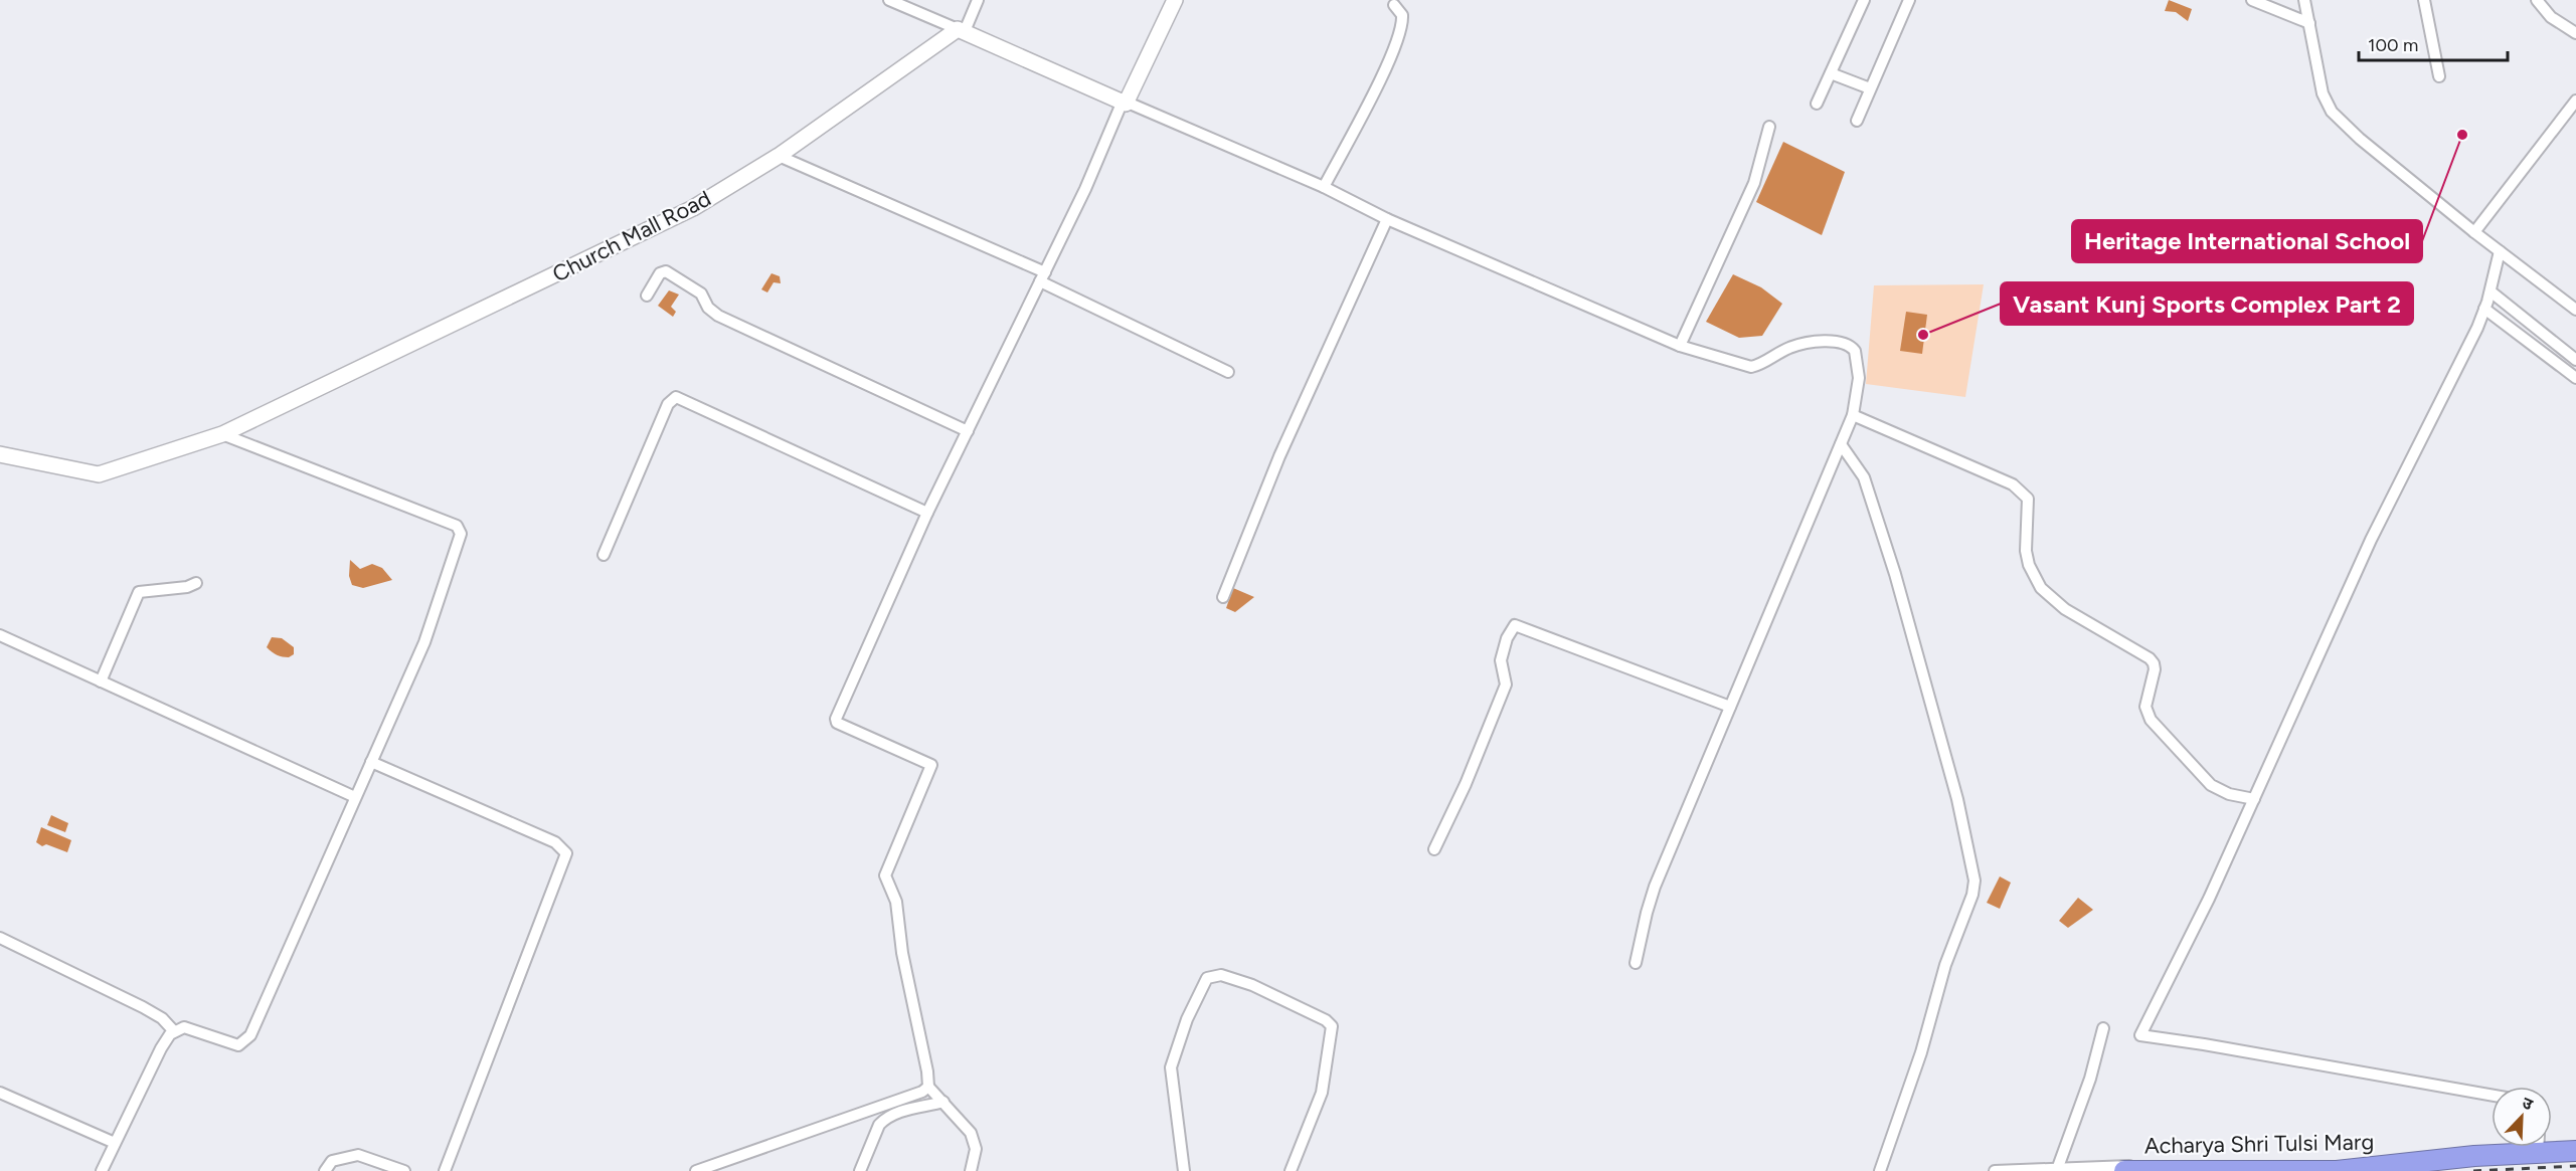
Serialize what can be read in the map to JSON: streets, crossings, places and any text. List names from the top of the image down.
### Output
{
  "streets": {
    "highway": ["Acharya Shri Tulsi Marg"],
    "street": ["Church Mall Road"]
  },
  "places": ["Heritage International School", "Vasant Kunj Sports Complex Part 2"],
  "scale_bar": "100 m",
  "north": "top right"
}
